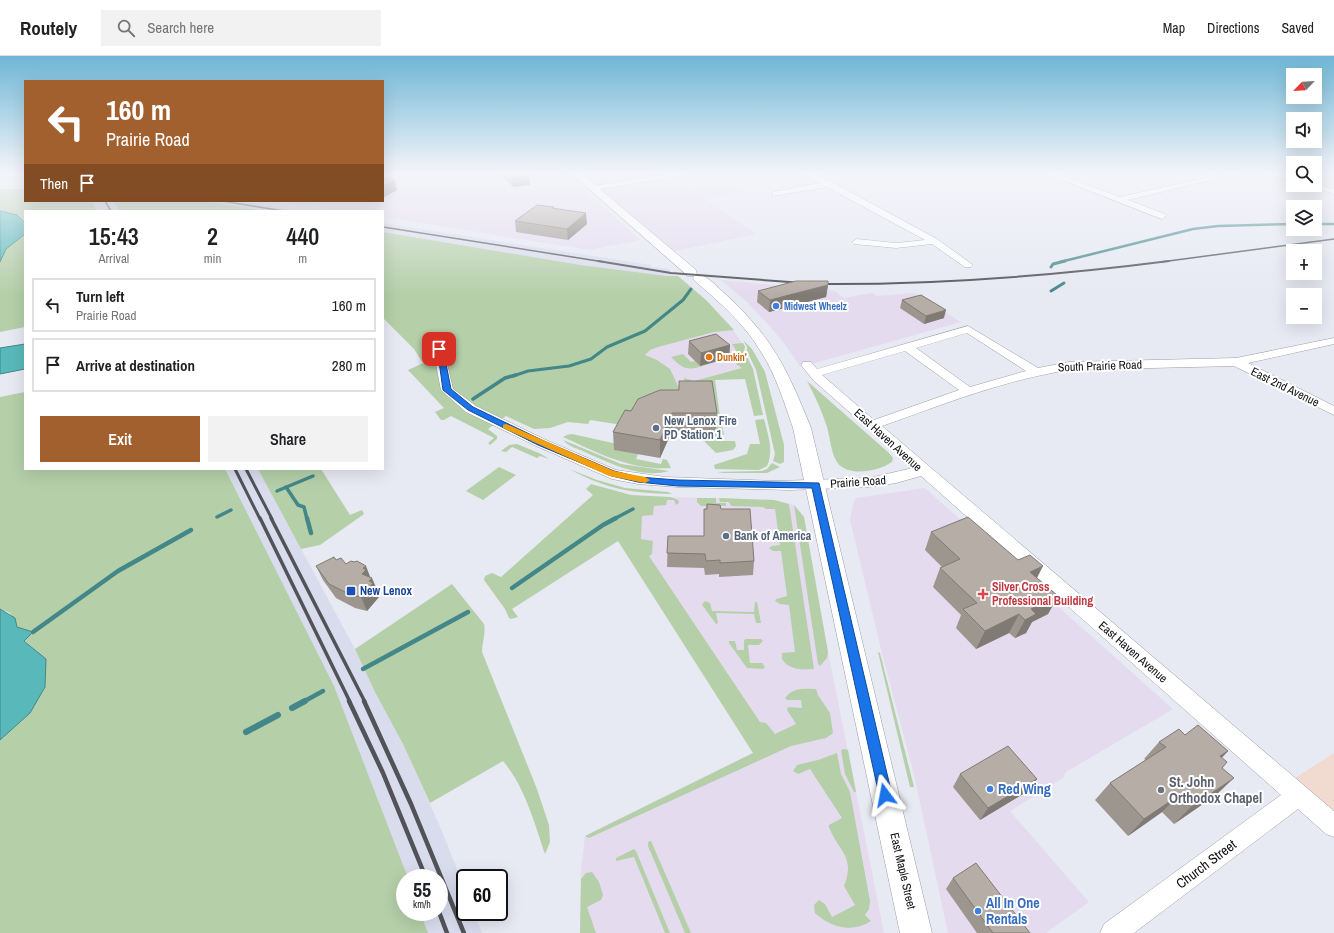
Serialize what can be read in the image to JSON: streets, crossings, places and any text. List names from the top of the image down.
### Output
{
  "streets": {
    "main road": ["East Maple Street"],
    "street": [
      "South Prairie Road",
      "East 2nd Avenue",
      "East Haven Avenue",
      "Prairie Road",
      "Church Street"
    ]
  },
  "crossings": [
    ["South Prairie Road", "East 2nd Avenue"],
    ["South Prairie Road", "East Haven Avenue"],
    ["East Haven Avenue", "Prairie Road"],
    ["East Haven Avenue", "Church Street"],
    ["Prairie Road", "East Maple Street"]
  ],
  "places": {
    "other": [
      "Midwest Wheelz",
      "Dunkin'",
      "New Lenox Fire PD Station 1",
      "Bank of America",
      "Red Wing",
      "St. John Orthodox Chapel",
      "All In One Rentals"
    ],
    "transit": ["New Lenox"],
    "health": ["Silver Cross Professional Building"]
  },
  "north": "bottom left",
  "page": {
    "header": "Routely",
    "search": "Search here",
    "nav": ["Map", "Directions", "Saved"],
    "map_buttons": ["+", "−"],
    "turn": ["160 m", "Prairie Road"],
    "then": "Then",
    "eta": [
      "15:43",
      "Arrival",
      "2",
      "min",
      "440",
      "m"
    ],
    "list": [
      {
        "name": "Turn left",
        "note": "Prairie Road",
        "value": "160 m"
      },
      {
        "name": "Arrive at destination",
        "value": "280 m"
      }
    ],
    "buttons": ["Exit", "Share"],
    "speed": "55 km/h",
    "limit": "60"
  }
}
